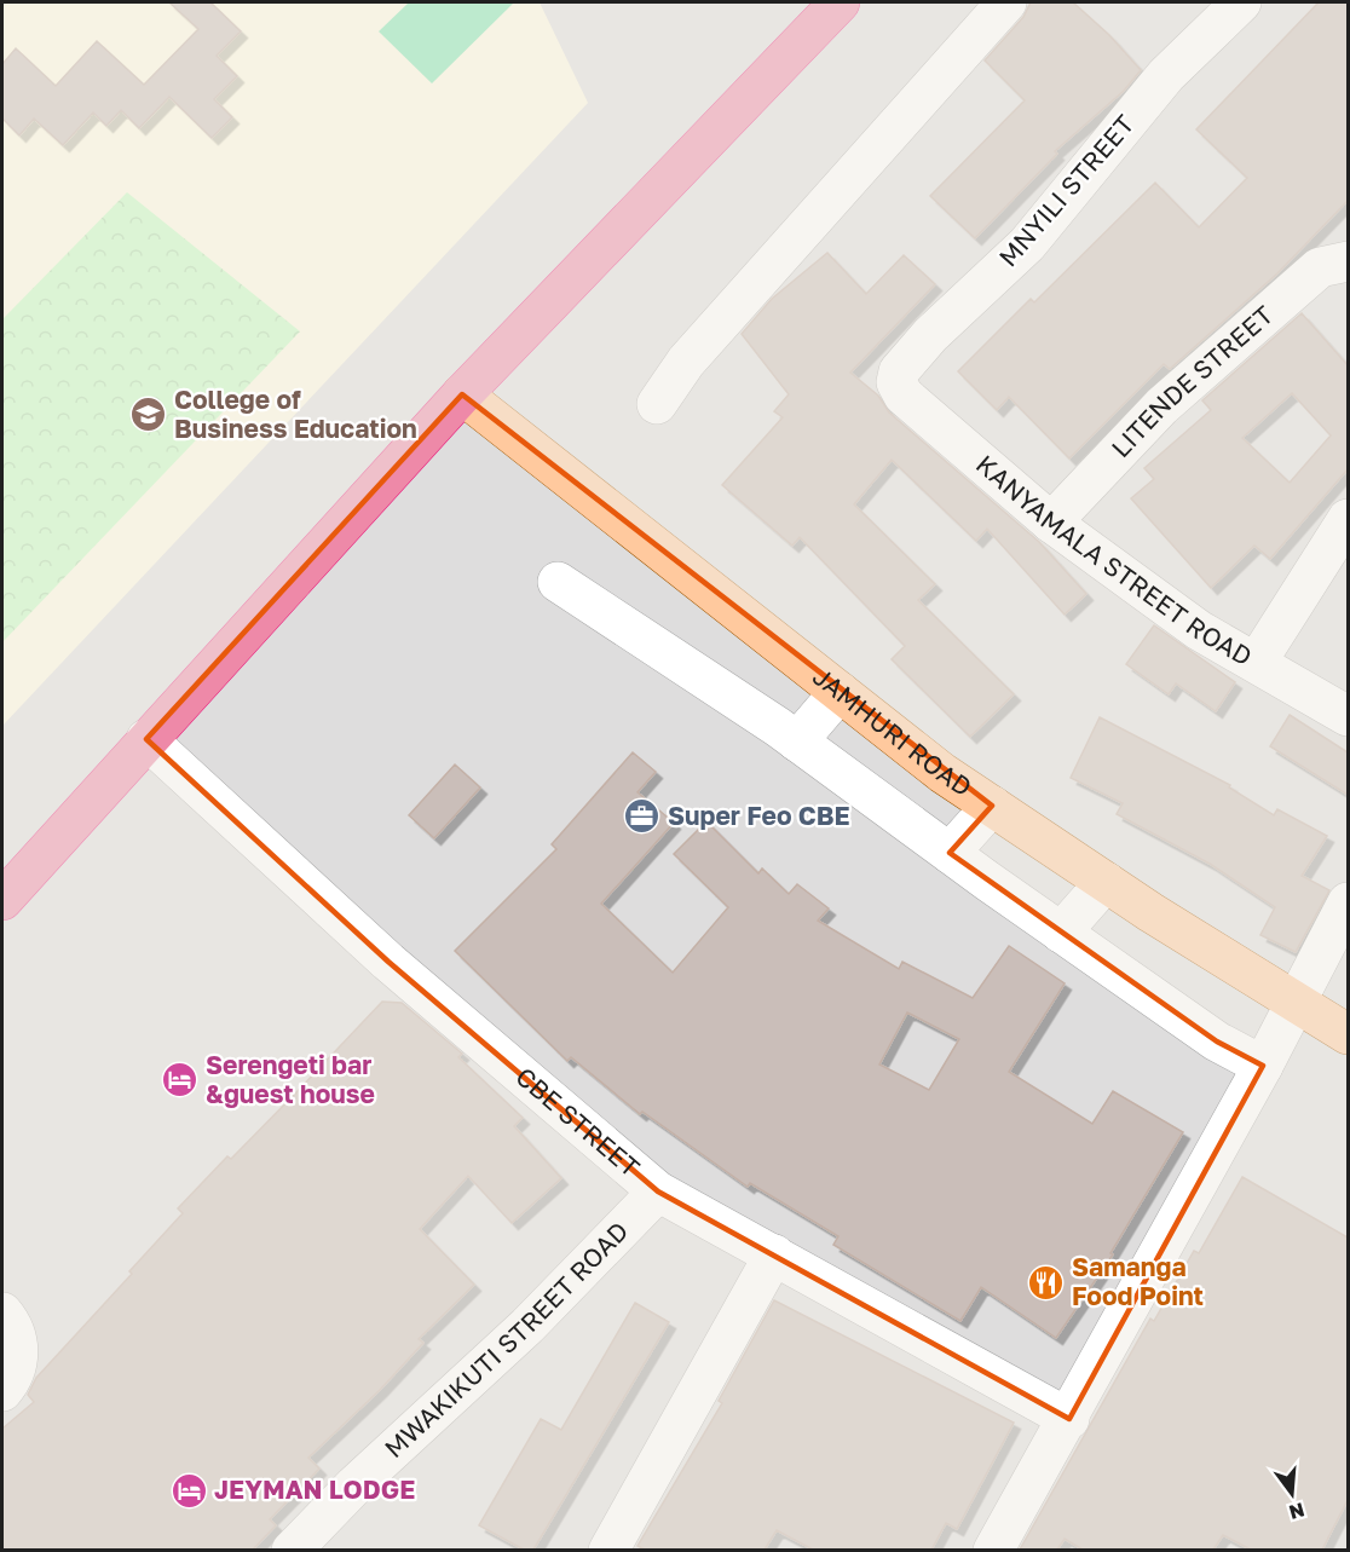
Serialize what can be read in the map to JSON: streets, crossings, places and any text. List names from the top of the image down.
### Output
{
  "streets": {
    "main road": ["JAMHURI ROAD"],
    "street": [
      "MNYILI STREET",
      "LITENDE STREET",
      "KANYAMALA STREET ROAD",
      "CBE STREET",
      "MWAKIKUTI STREET ROAD"
    ]
  },
  "crossings": [
    ["MNYILI STREET", "KANYAMALA STREET ROAD"],
    ["LITENDE STREET", "KANYAMALA STREET ROAD"],
    ["CBE STREET", "MWAKIKUTI STREET ROAD"]
  ],
  "places": {
    "school or university": ["College of Business Education"],
    "office": ["Super Feo CBE"],
    "hotel": ["Serengeti bar &guest house", "JEYMAN LODGE"],
    "restaurant": ["Samanga Food Point"]
  },
  "north": "bottom"
}
